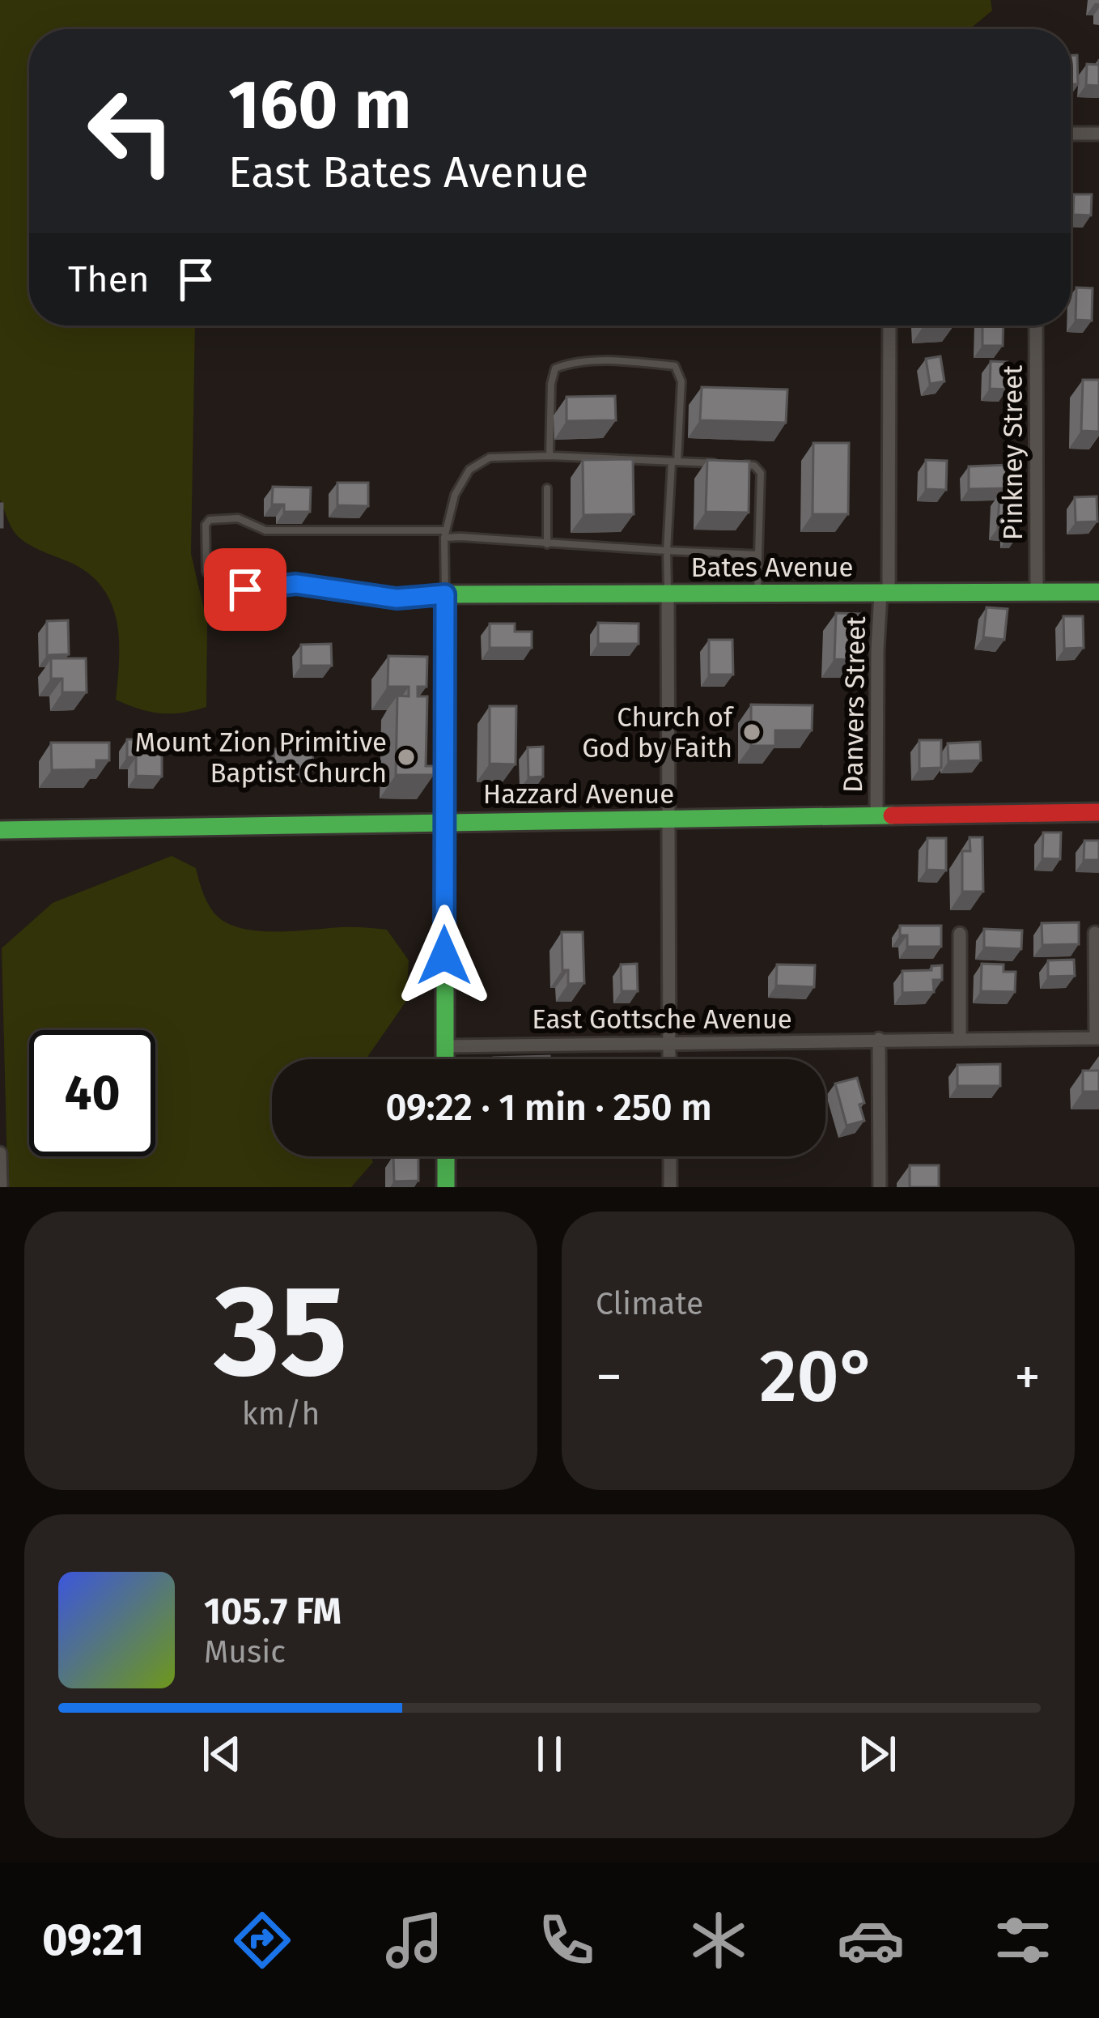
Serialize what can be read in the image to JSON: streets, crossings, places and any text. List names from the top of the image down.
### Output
{
  "streets": {
    "street": [
      "Pinkney Street",
      "Bates Avenue",
      "Danvers Street",
      "Hazzard Avenue",
      "East Gottsche Avenue"
    ]
  },
  "crossings": [
    ["Pinkney Street", "Bates Avenue"],
    ["Bates Avenue", "Danvers Street"],
    ["Danvers Street", "Hazzard Avenue"]
  ],
  "places": ["Church of God by Faith", "Mount Zion Primitive Baptist Church"],
  "page": {
    "turn": ["160 m", "East Bates Avenue"],
    "then": "Then",
    "limit": "40",
    "trip": "09:22 · 1 min · 250 m",
    "tile": [
      ["35", "km/h"],
      "Climate"
    ],
    "heat": ["−", "20°", "+"],
    "song": ["105.7 FM", "Music"],
    "tabs": "09:21"
  }
}
